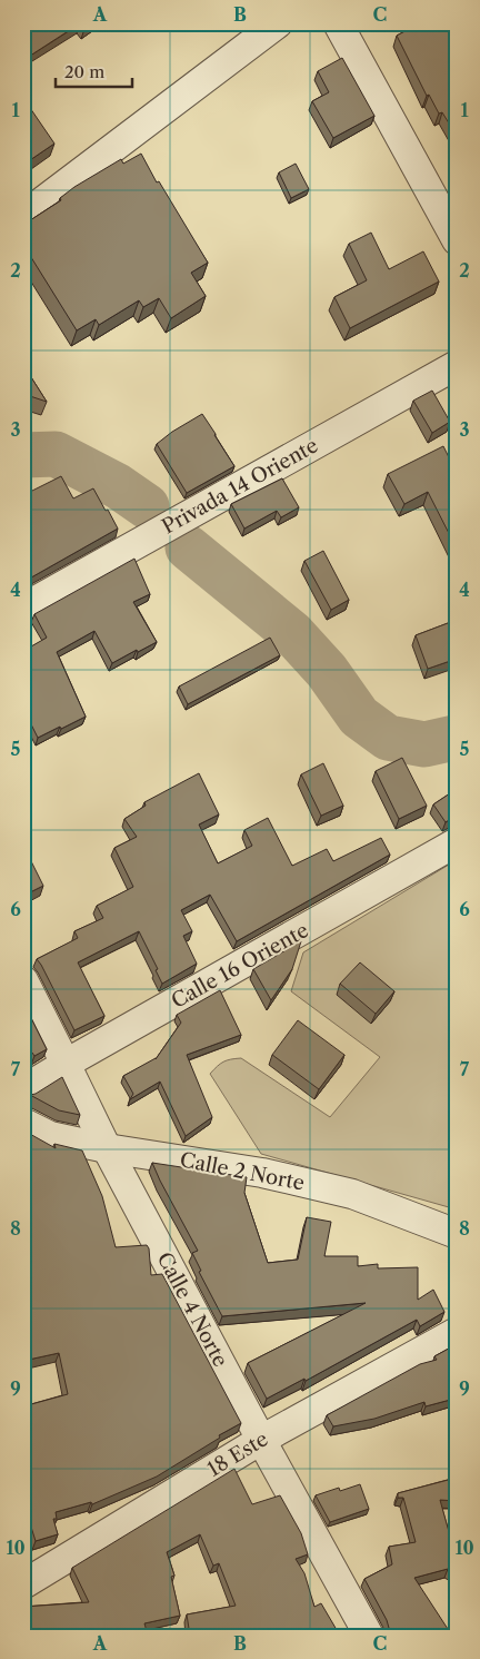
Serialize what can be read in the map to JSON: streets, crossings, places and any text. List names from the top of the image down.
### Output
{
  "streets": {
    "street": [
      "Privada 14 Oriente",
      "Calle 16 Oriente",
      "Calle 2 Norte",
      "Calle 4 Norte",
      "18 Este"
    ]
  },
  "crossings": [
    ["Calle 16 Oriente", "Calle 4 Norte"],
    ["Calle 2 Norte", "Calle 4 Norte"],
    ["Calle 4 Norte", "18 Este"]
  ],
  "scale_bar": "20 m",
  "grid": {
    "columns": ["A", "B", "C"],
    "rows": [
      "1",
      "2",
      "3",
      "4",
      "5",
      "6",
      "7",
      "8",
      "9",
      "10"
    ]
  }
}
